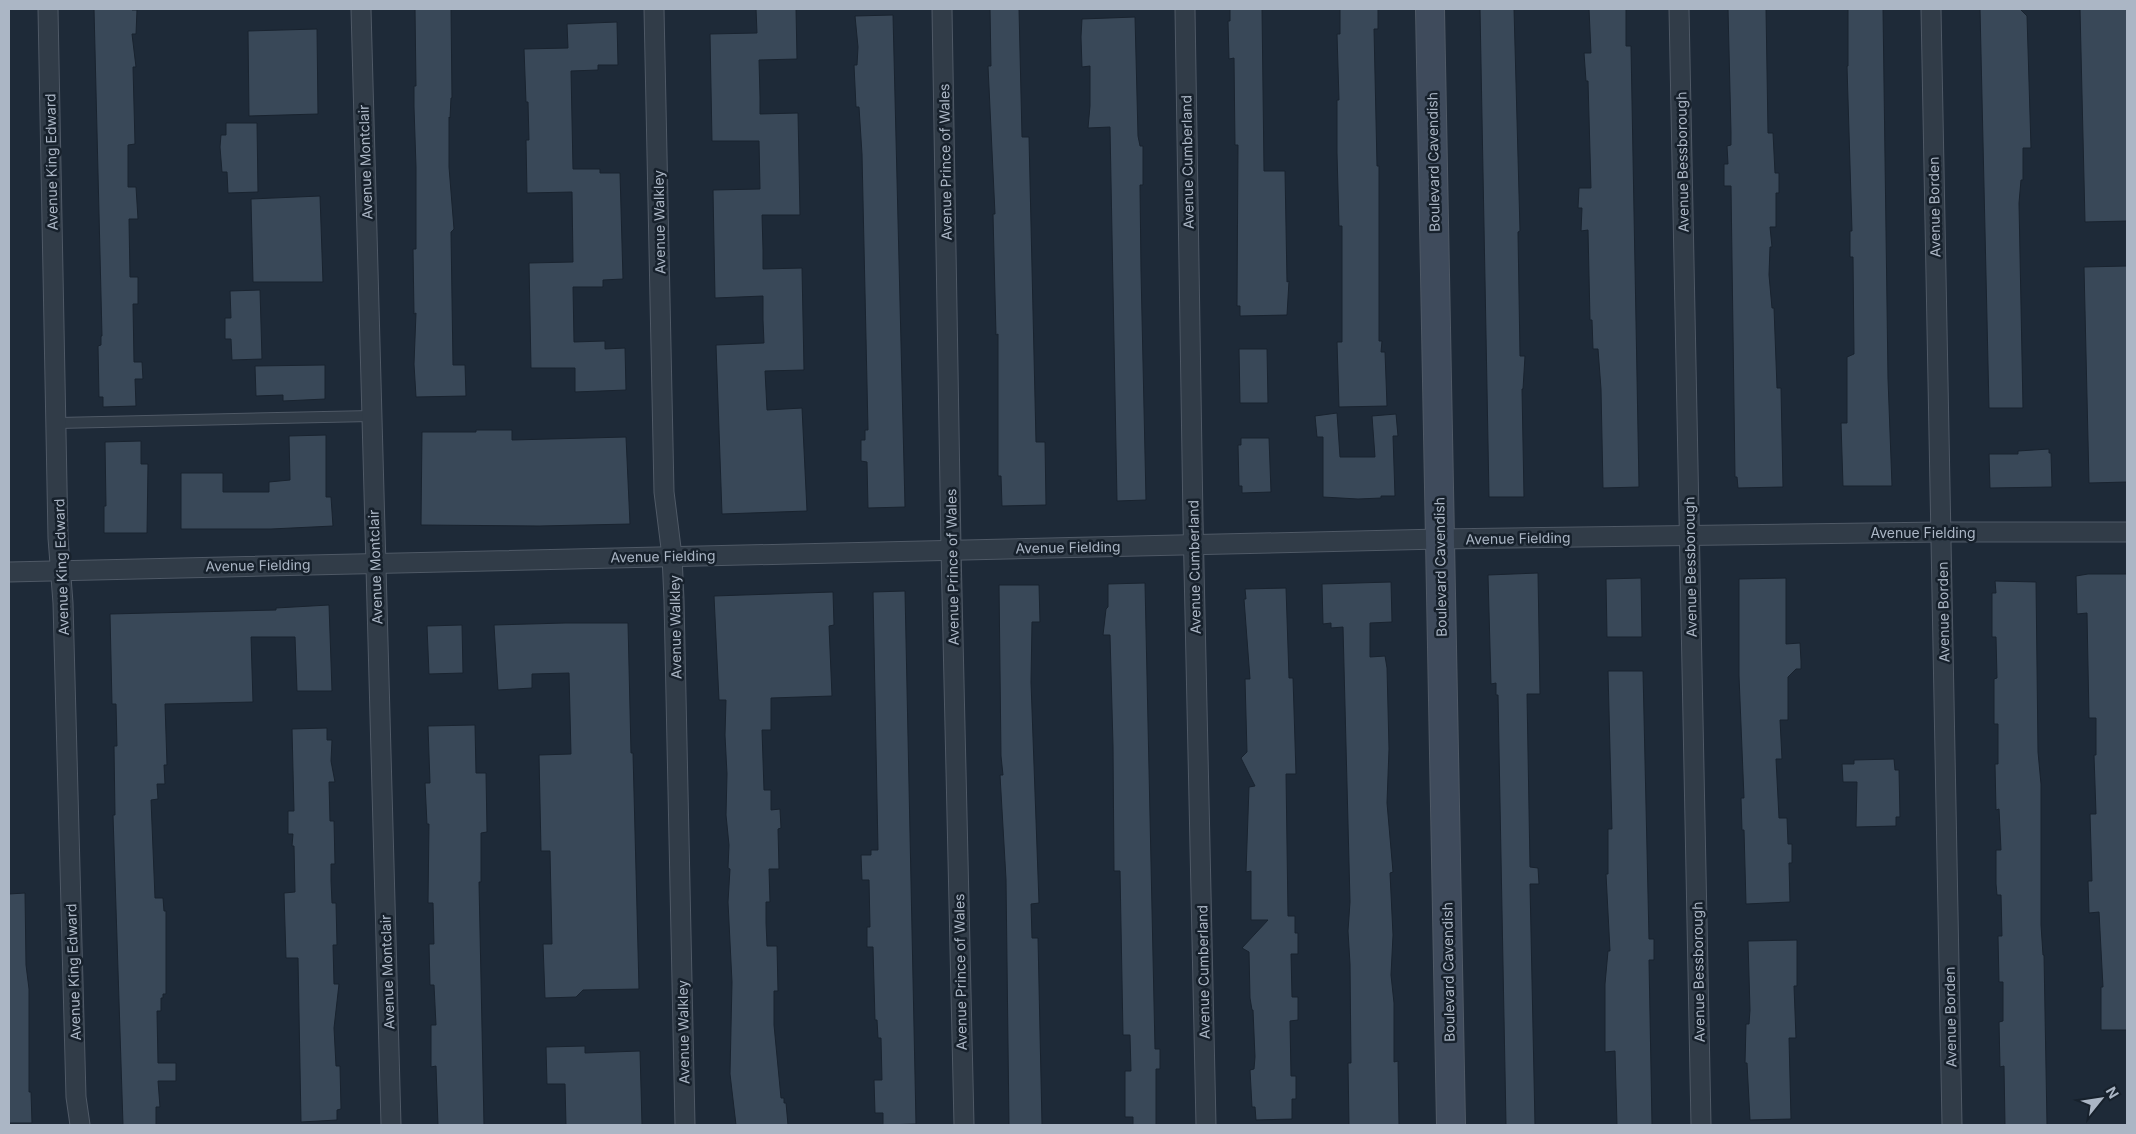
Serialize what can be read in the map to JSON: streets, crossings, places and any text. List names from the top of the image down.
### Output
{
  "streets": {
    "main road": ["Boulevard Cavendish"],
    "street": [
      "Avenue King Edward",
      "Avenue Montclair",
      "Avenue Prince of Wales",
      "Avenue Cumberland",
      "Avenue Bessborough",
      "Avenue Borden",
      "Avenue Walkley",
      "Avenue Fielding"
    ]
  },
  "crossings": [
    ["Avenue King Edward", "Avenue Fielding"],
    ["Avenue Montclair", "Avenue Fielding"],
    ["Avenue Prince of Wales", "Avenue Fielding"],
    ["Avenue Cumberland", "Avenue Fielding"],
    ["Boulevard Cavendish", "Avenue Fielding"],
    ["Avenue Bessborough", "Avenue Fielding"],
    ["Avenue Borden", "Avenue Fielding"],
    ["Avenue Walkley", "Avenue Fielding"]
  ],
  "north": "top right"
}
